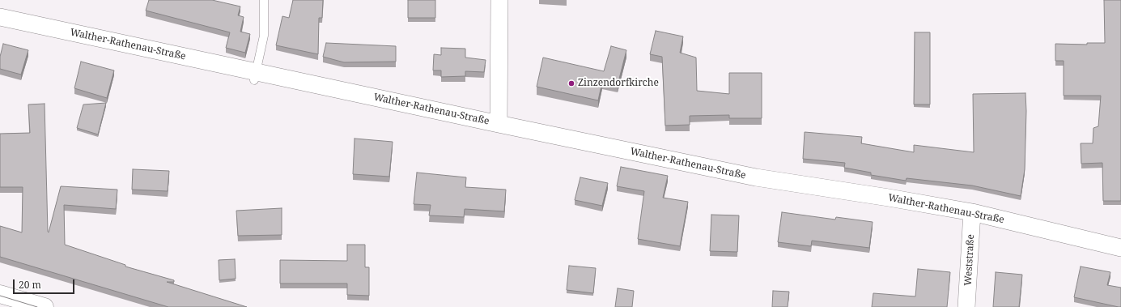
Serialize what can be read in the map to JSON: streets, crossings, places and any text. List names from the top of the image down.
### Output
{
  "streets": {
    "street": ["Walther-Rathenau-Straße", "Weststraße"]
  },
  "crossings": [
    ["Walther-Rathenau-Straße", "Weststraße"]
  ],
  "places": ["Zinzendorfkirche"],
  "scale_bar": "20 m"
}
